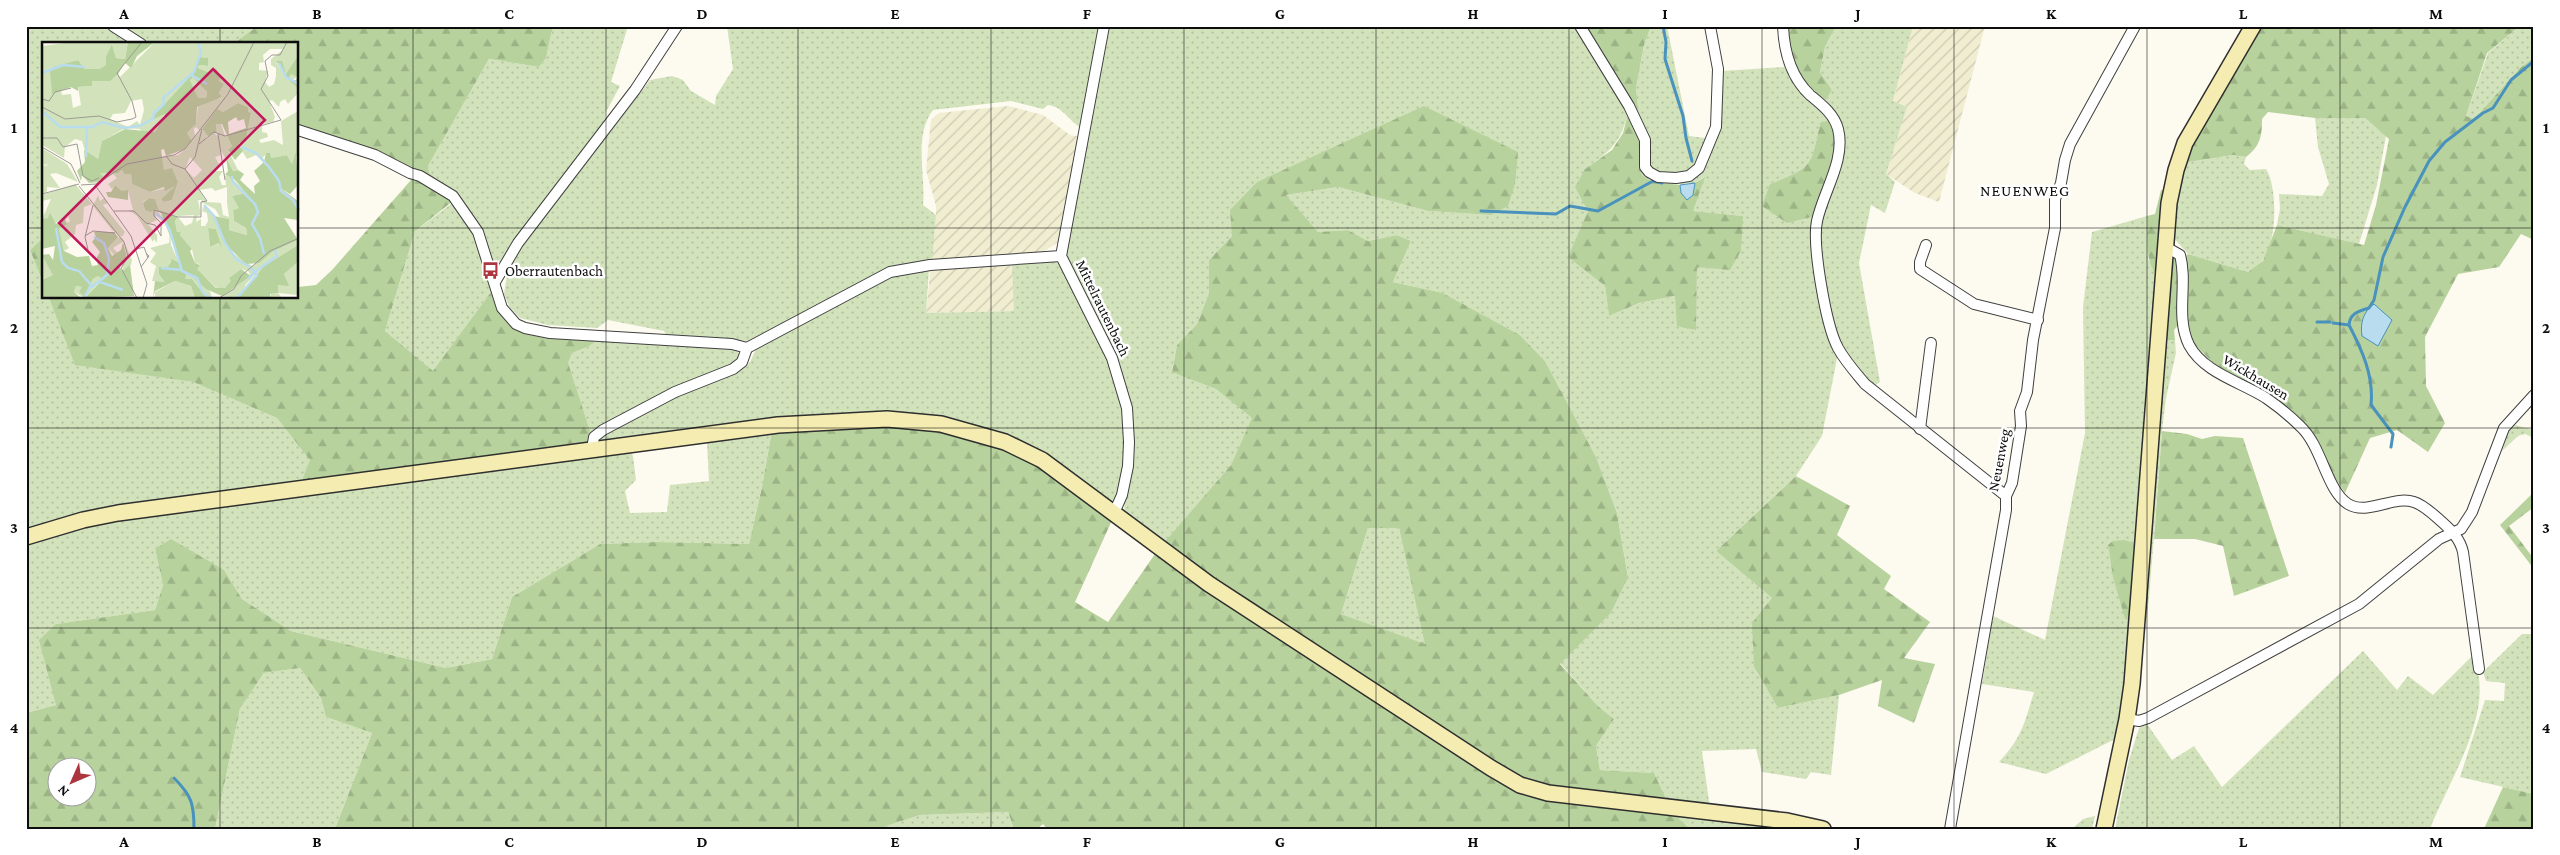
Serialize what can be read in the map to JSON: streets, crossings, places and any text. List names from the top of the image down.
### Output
{
  "streets": {
    "street": ["Mittelrautenbach", "Wickhausen", "Neuenweg"]
  },
  "districts": ["NEUENWEG"],
  "places": {
    "bus stop": ["Oberrautenbach"]
  },
  "north": "bottom left",
  "grid": {
    "columns": [
      "A",
      "B",
      "C",
      "D",
      "E",
      "F",
      "G",
      "H",
      "I",
      "J",
      "K",
      "L",
      "M"
    ],
    "rows": [
      "1",
      "2",
      "3",
      "4"
    ]
  }
}
